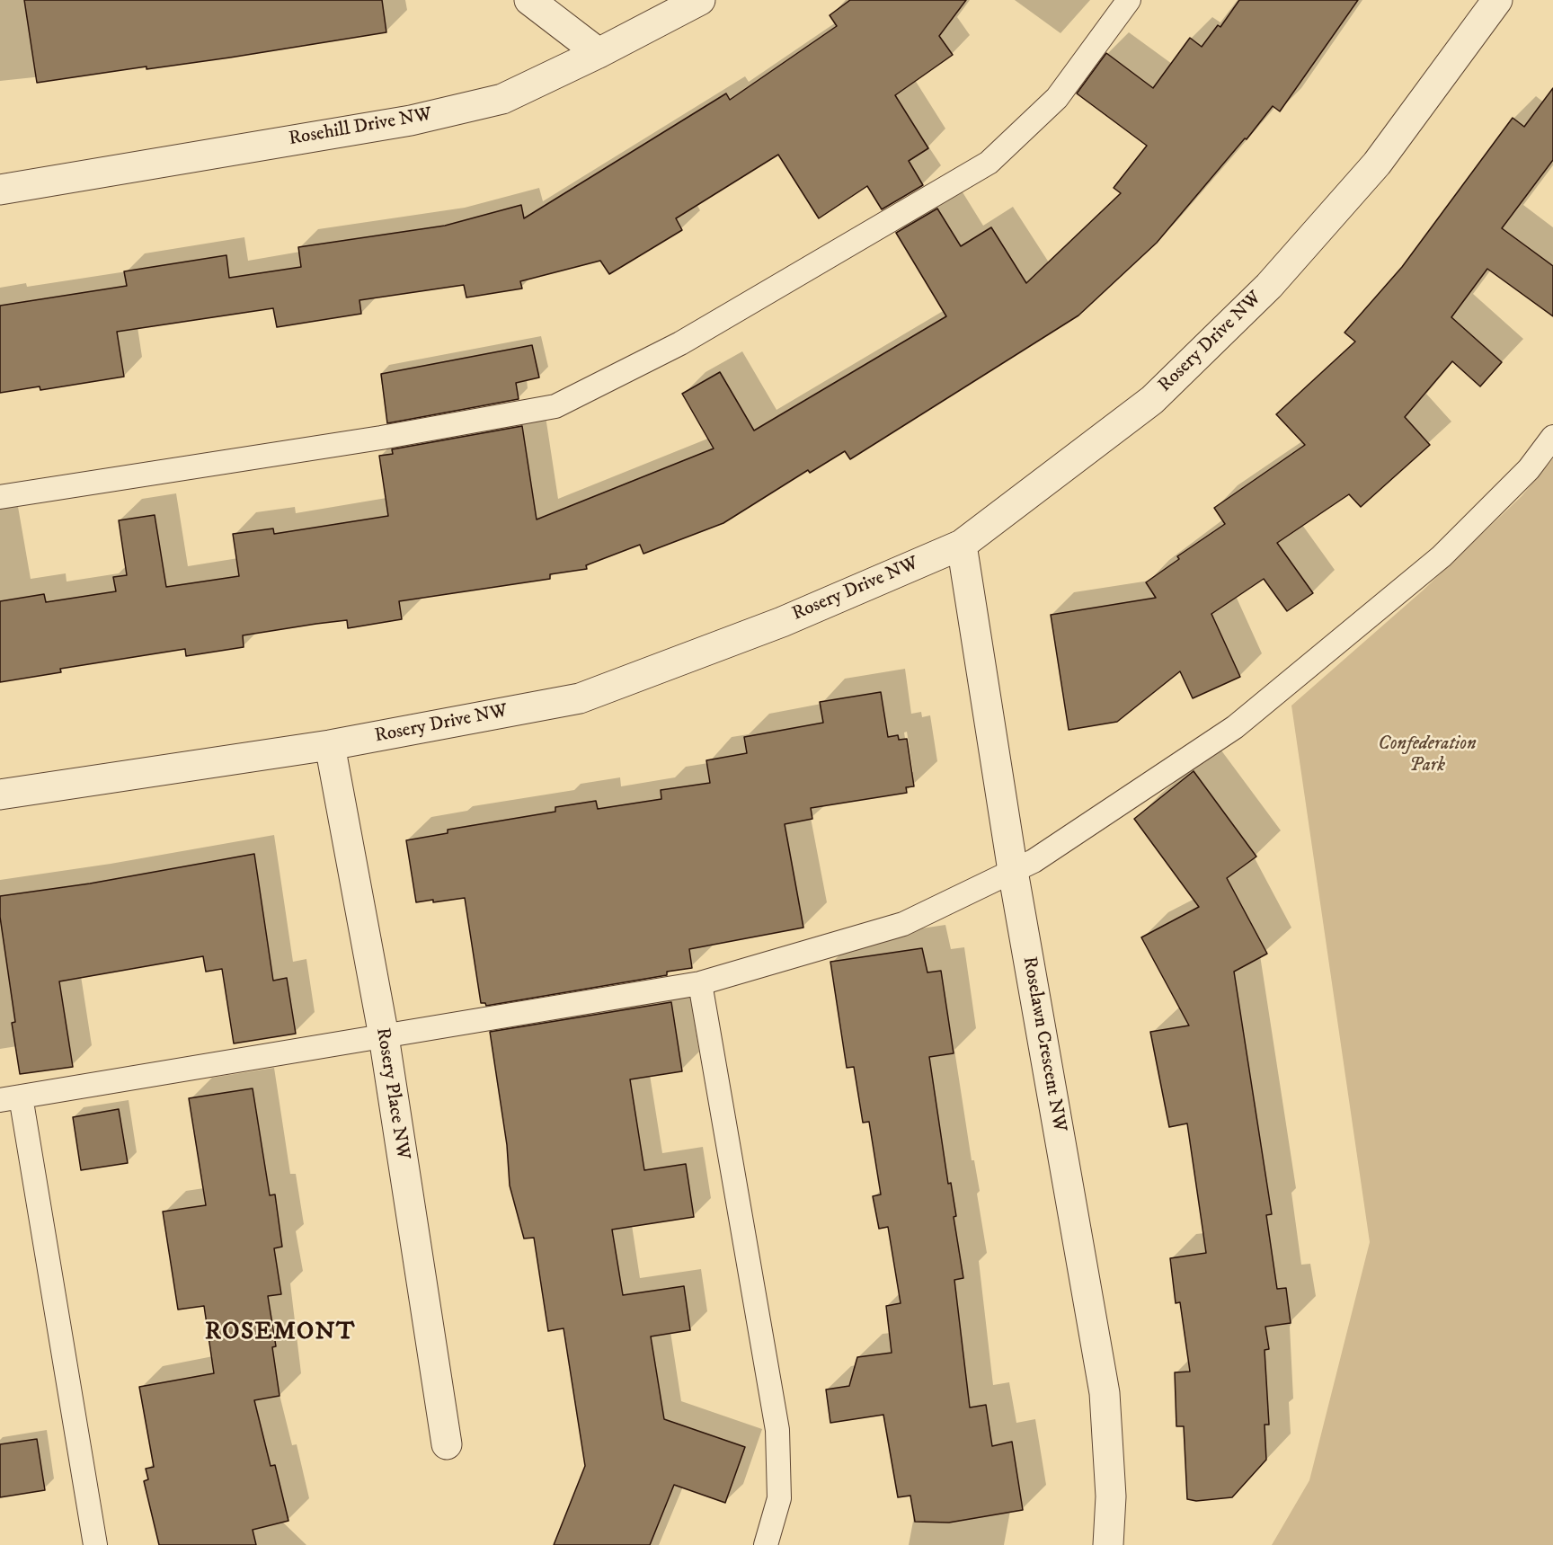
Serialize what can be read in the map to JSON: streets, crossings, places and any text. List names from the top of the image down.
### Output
{
  "streets": {
    "street": [
      "Rosehill Drive NW",
      "Rosery Drive NW",
      "Roselawn Crescent NW",
      "Rosery Place NW"
    ]
  },
  "crossings": [
    ["Rosery Drive NW", "Roselawn Crescent NW"],
    ["Rosery Drive NW", "Rosery Place NW"]
  ],
  "districts": ["ROSEMONT"],
  "parks": ["Confederation Park"]
}
